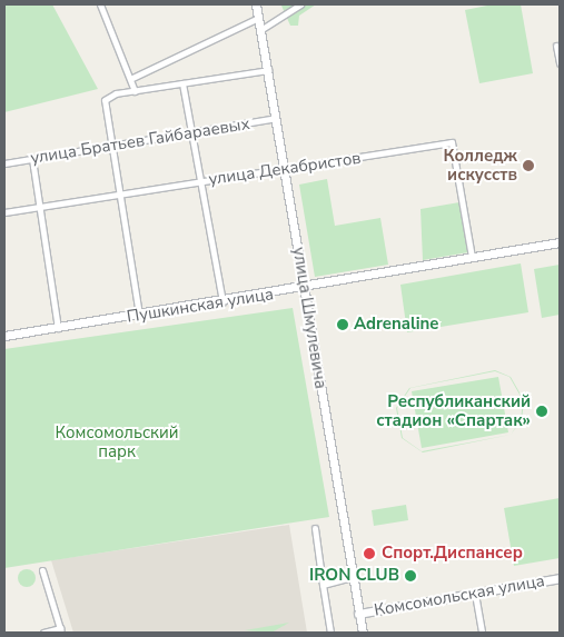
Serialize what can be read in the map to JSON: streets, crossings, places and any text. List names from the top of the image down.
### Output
{
  "streets": {
    "main road": ["Пушкинская улица", "улица Шмулевича", "Комсомольская улица"],
    "street": ["улица Братьев Гайбараевых", "улица Декабристов"]
  },
  "crossings": [
    ["улица Братьев Гайбараевых", "улица Шмулевича"],
    ["улица Декабристов", "Пушкинская улица"],
    ["улица Декабристов", "улица Шмулевича"],
    ["Пушкинская улица", "улица Шмулевича"],
    ["улица Шмулевича", "Комсомольская улица"]
  ],
  "parks": ["Комсомольский парк"],
  "places": [
    "Колледж искусств",
    "Adrenaline",
    "Республиканский стадион «Спартак»",
    "Спорт.Диспансер",
    "IRON CLUB"
  ]
}
